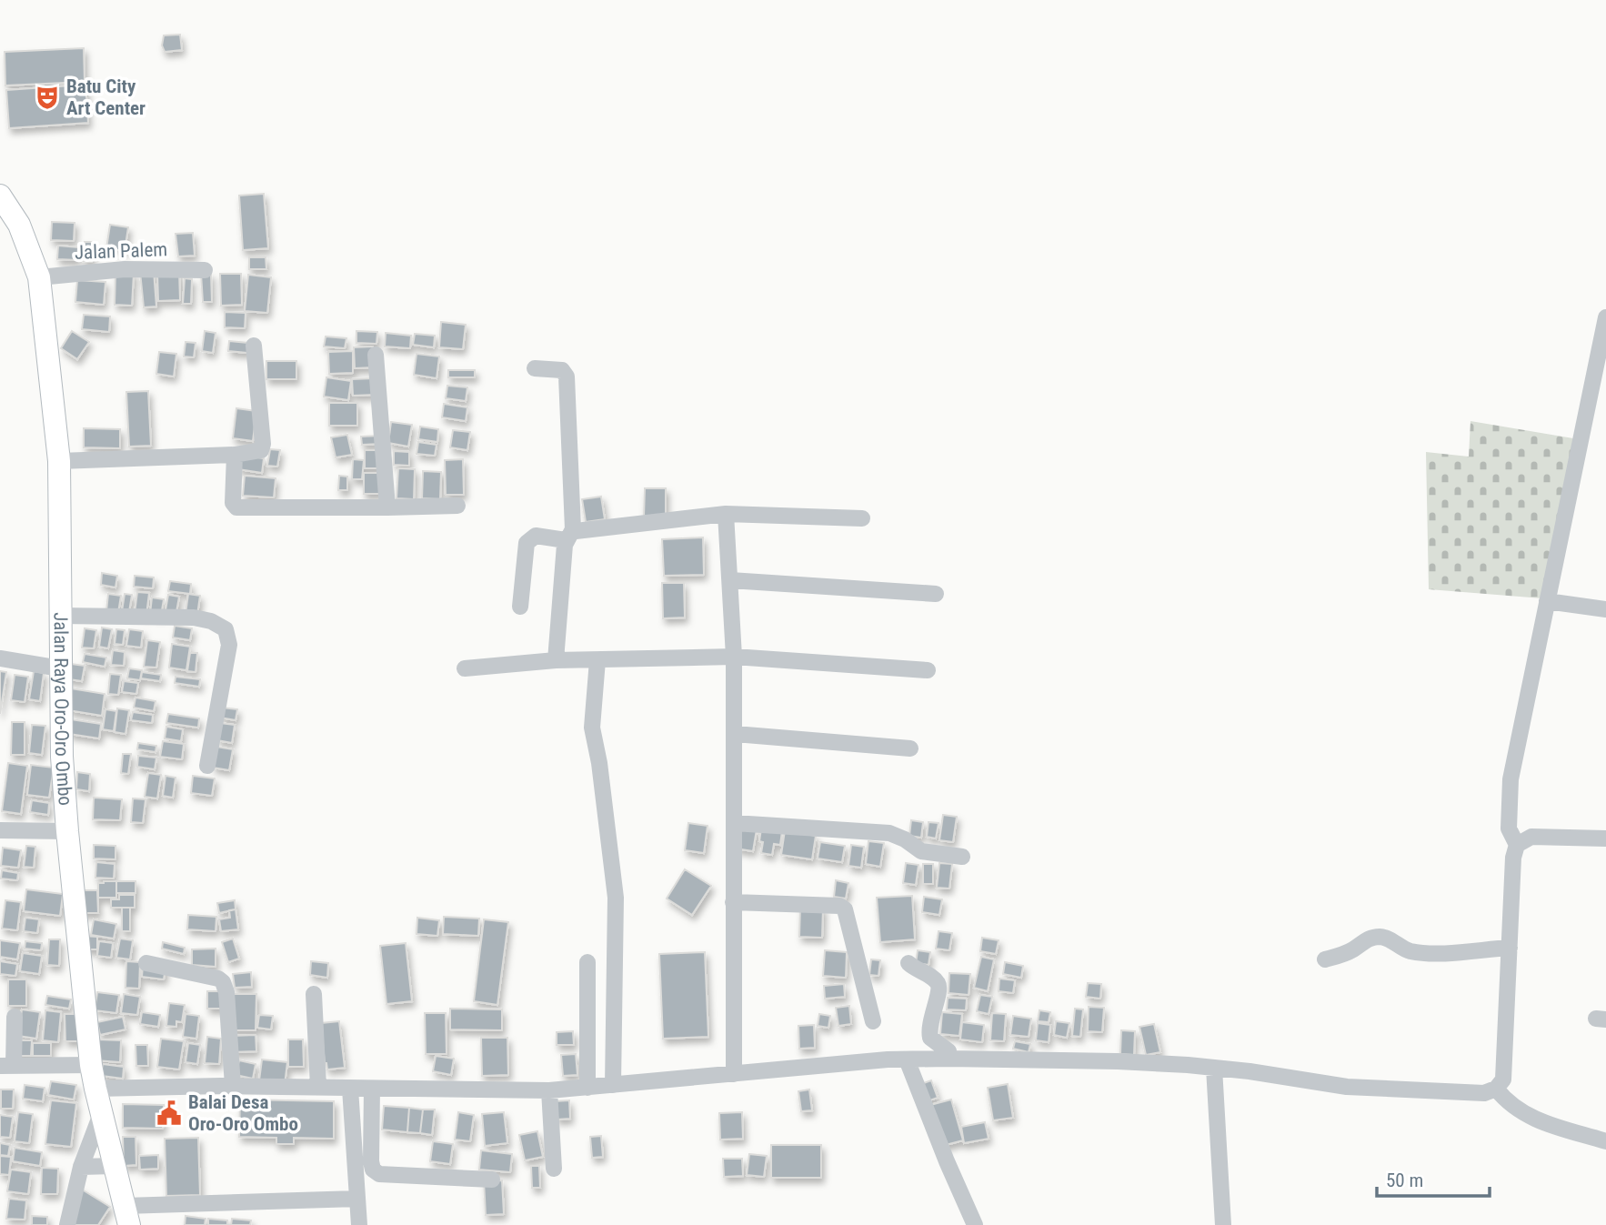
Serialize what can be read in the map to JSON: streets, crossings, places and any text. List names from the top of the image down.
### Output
{
  "streets": {
    "main road": ["Jalan Raya Oro-Oro Ombo"],
    "street": ["Jalan Palem"]
  },
  "crossings": [
    ["Jalan Palem", "Jalan Raya Oro-Oro Ombo"]
  ],
  "places": {
    "theatre": ["Batu City Art Center"],
    "public building": ["Balai Desa Oro-Oro Ombo"]
  },
  "scale_bar": "50 m"
}
